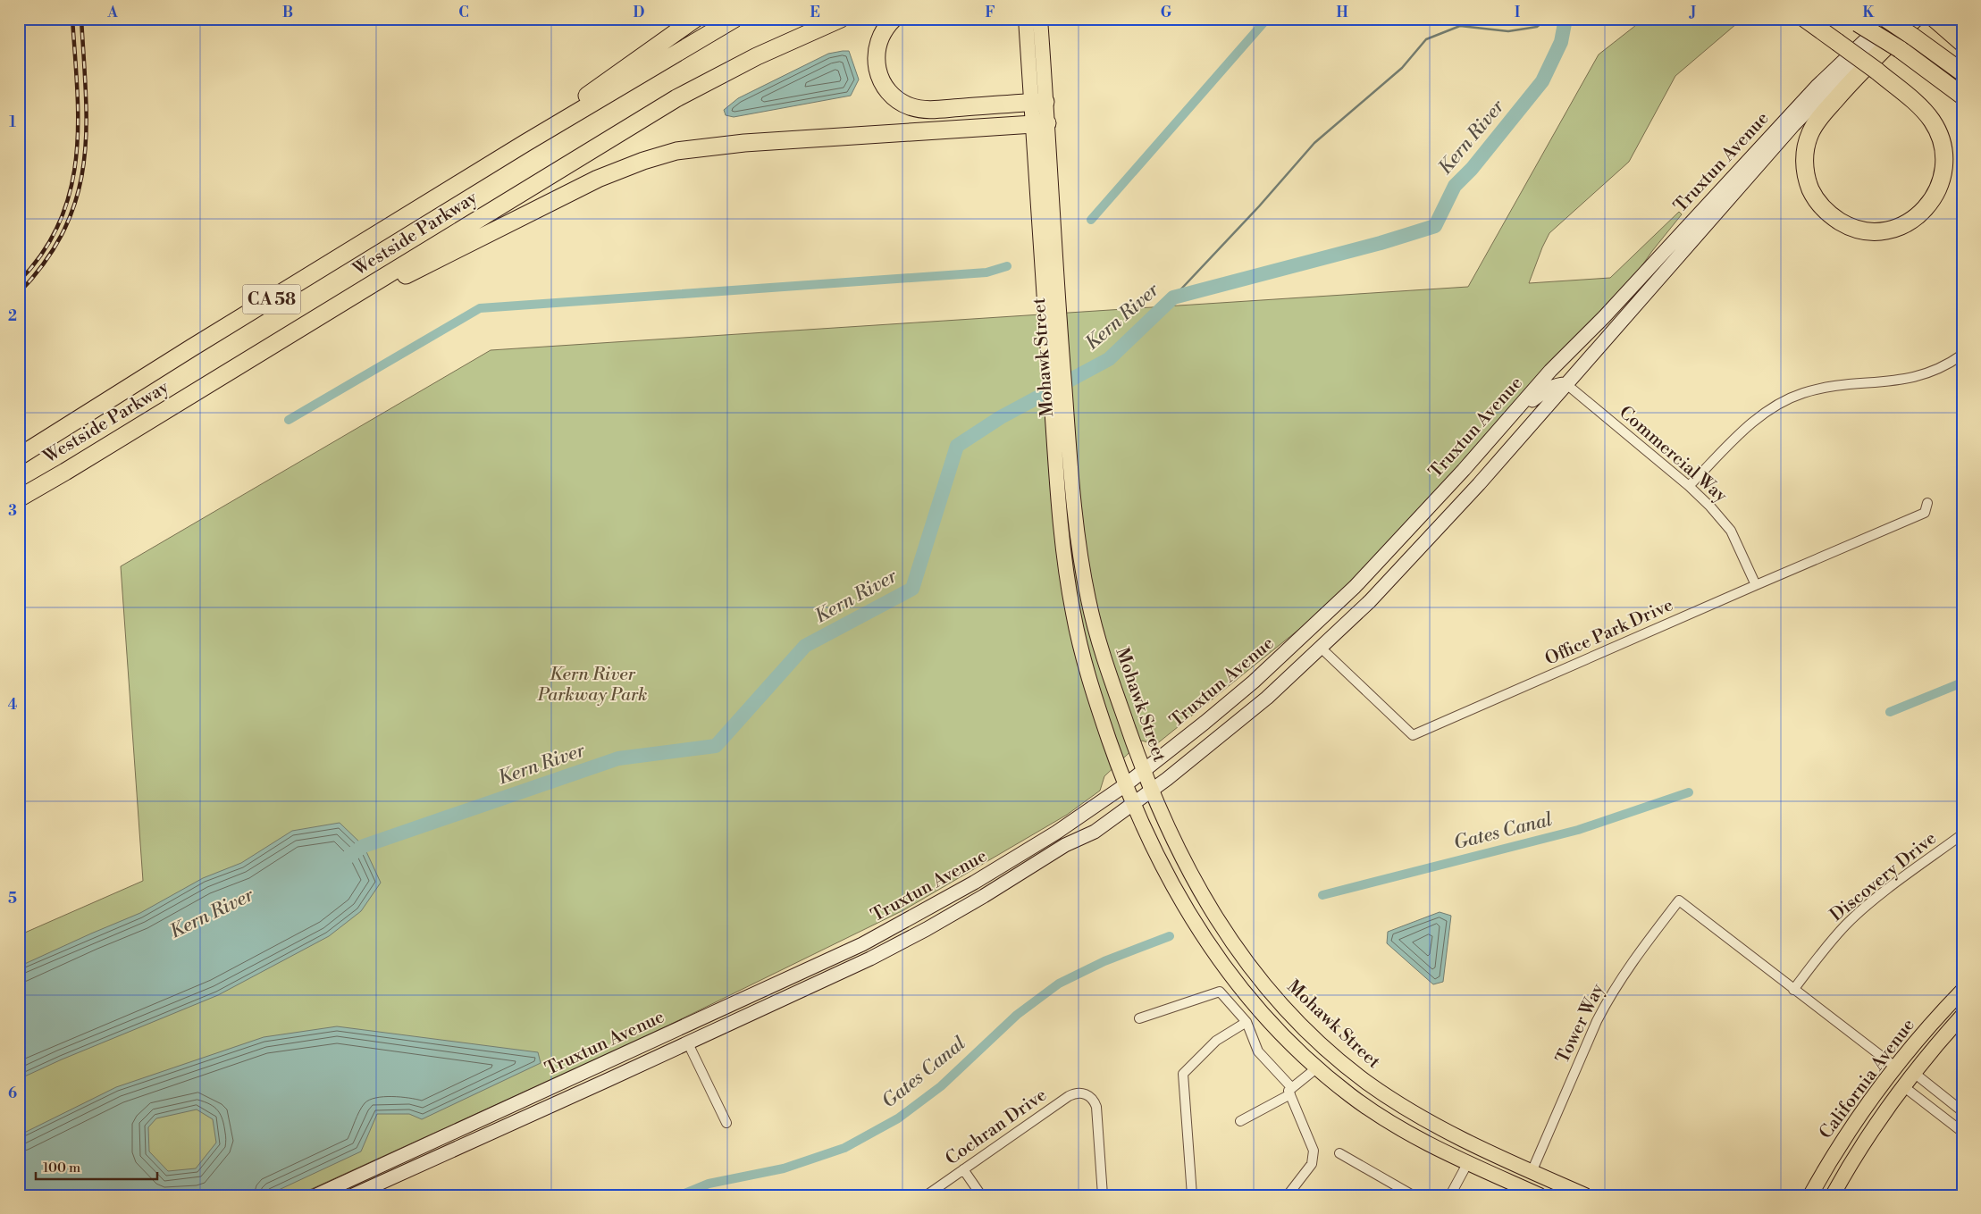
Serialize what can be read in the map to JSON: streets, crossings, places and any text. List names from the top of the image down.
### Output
{
  "streets": {
    "highway": ["Westside Parkway", "CA 58"],
    "main road": ["Truxtun Avenue", "Mohawk Street", "California Avenue"],
    "street": [
      "Commercial Way",
      "Office Park Drive",
      "Discovery Drive",
      "Tower Way",
      "Cochran Drive"
    ]
  },
  "crossings": [
    ["Truxtun Avenue", "Mohawk Street"],
    ["Truxtun Avenue", "Commercial Way"],
    ["Truxtun Avenue", "Office Park Drive"],
    ["Mohawk Street", "Tower Way"],
    ["Commercial Way", "Office Park Drive"],
    ["Discovery Drive", "Tower Way"]
  ],
  "water": ["Kern River", "Gates Canal"],
  "parks": ["Kern River Parkway Park"],
  "scale_bar": "100 m",
  "grid": {
    "columns": [
      "A",
      "B",
      "C",
      "D",
      "E",
      "F",
      "G",
      "H",
      "I",
      "J",
      "K"
    ],
    "rows": [
      "1",
      "2",
      "3",
      "4",
      "5",
      "6"
    ]
  }
}
